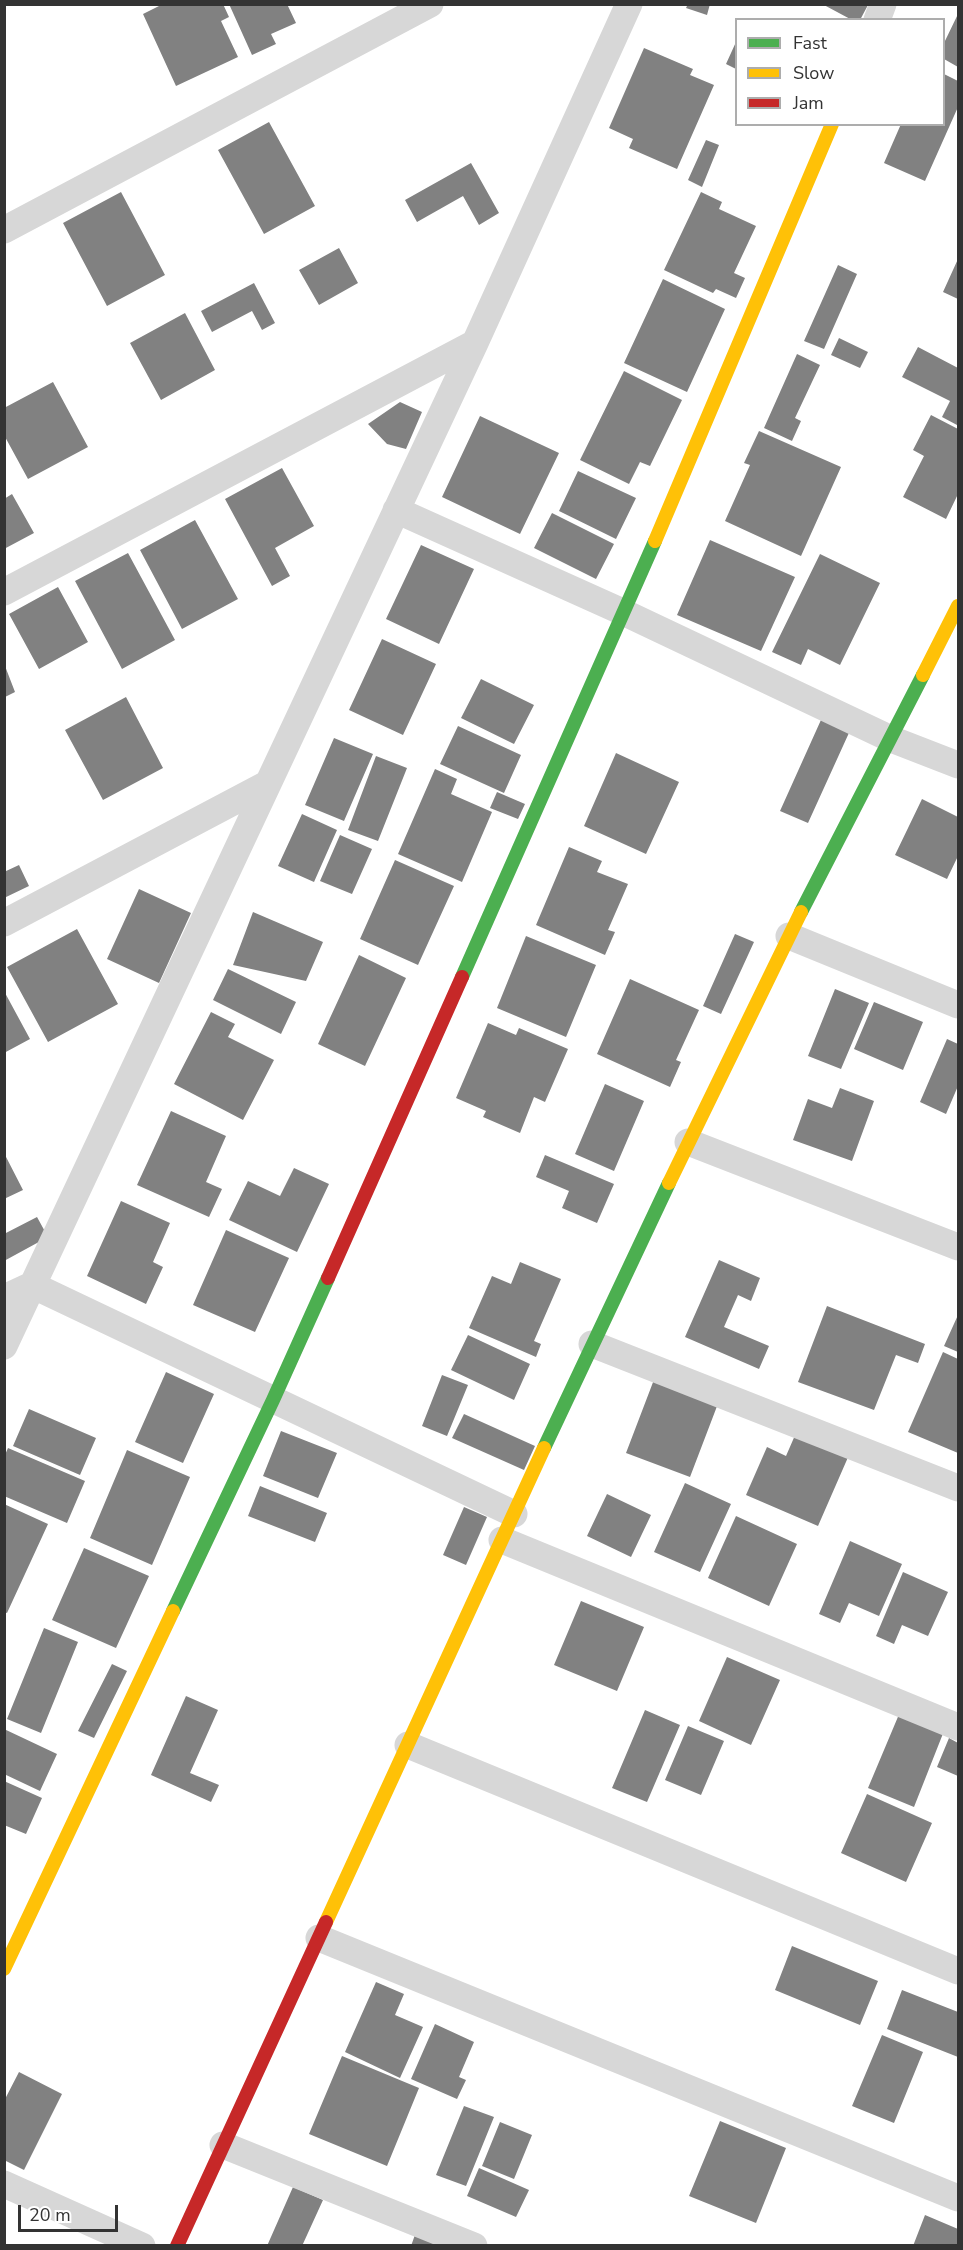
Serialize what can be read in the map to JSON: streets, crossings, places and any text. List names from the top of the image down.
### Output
{
  "legend": ["Fast", "Slow", "Jam"],
  "scale_bar": "20 m"
}
